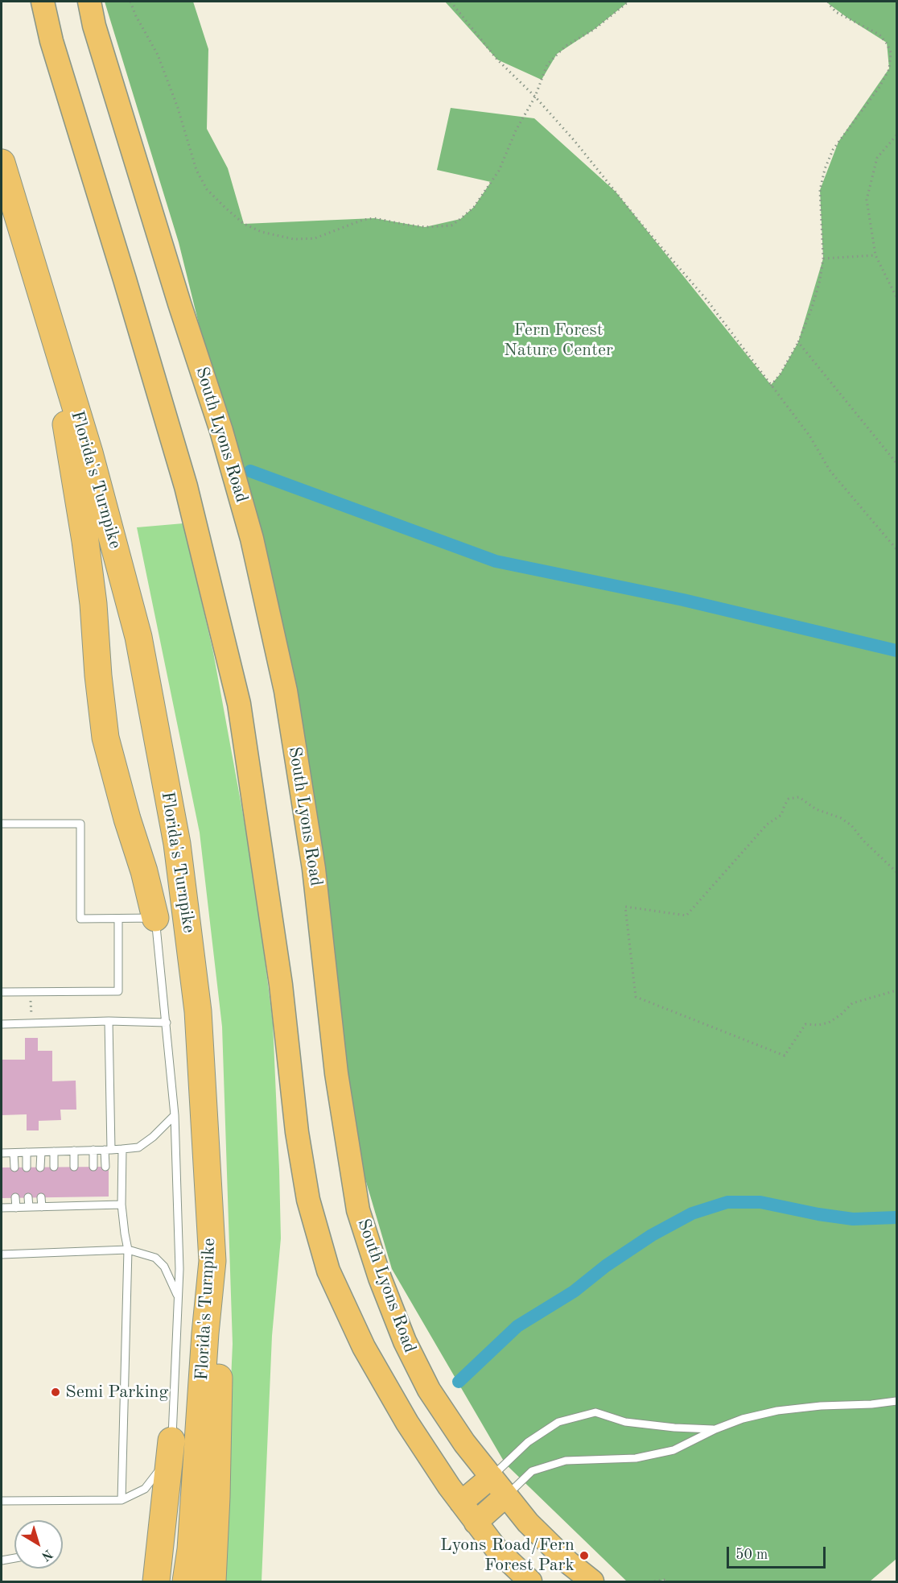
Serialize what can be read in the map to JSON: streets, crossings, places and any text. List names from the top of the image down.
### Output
{
  "streets": {
    "highway": ["Florida's Turnpike"],
    "main road": ["South Lyons Road"]
  },
  "parks": ["Fern Forest Nature Center"],
  "places": ["Semi Parking", "Lyons Road/Fern Forest Park"],
  "scale_bar": "50 m",
  "north": "bottom right"
}
